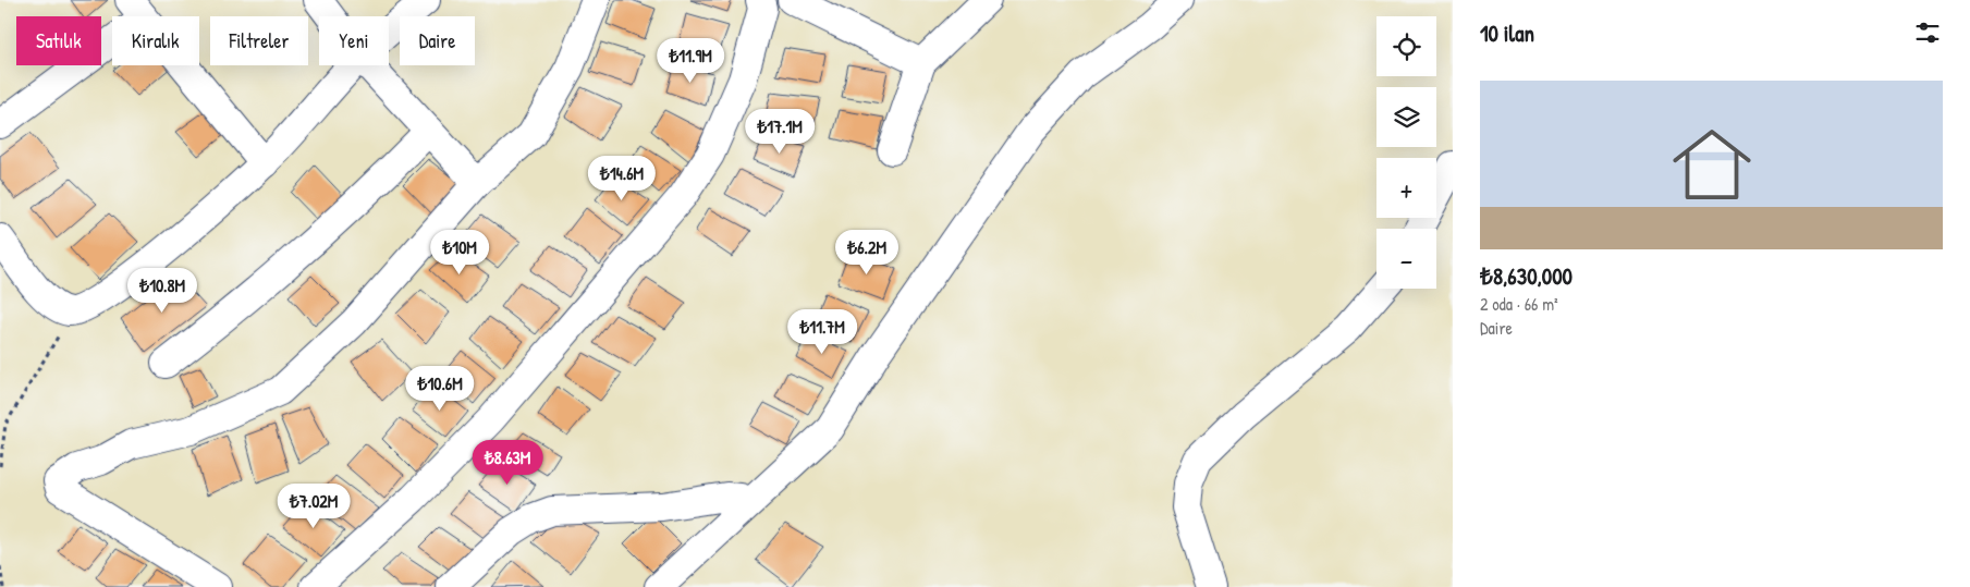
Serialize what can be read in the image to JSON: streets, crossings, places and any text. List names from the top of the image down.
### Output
{
  "page": {
    "heading": "10 ilan",
    "map_buttons": ["+", "−"],
    "chip": [
      "Satılık",
      "Kiralık",
      "Filtreler",
      "Yeni",
      "Daire"
    ],
    "price": [
      "₺11.9M",
      "₺17.1M",
      "₺14.6M",
      "₺10M",
      "₺6.2M",
      "₺10.8M",
      "₺11.7M",
      "₺10.6M",
      "₺8.63M",
      "₺7.02M"
    ],
    "list": [
      {
        "name": "₺8,630,000",
        "note": "2 oda · 66 m² · Daire"
      }
    ]
  }
}
